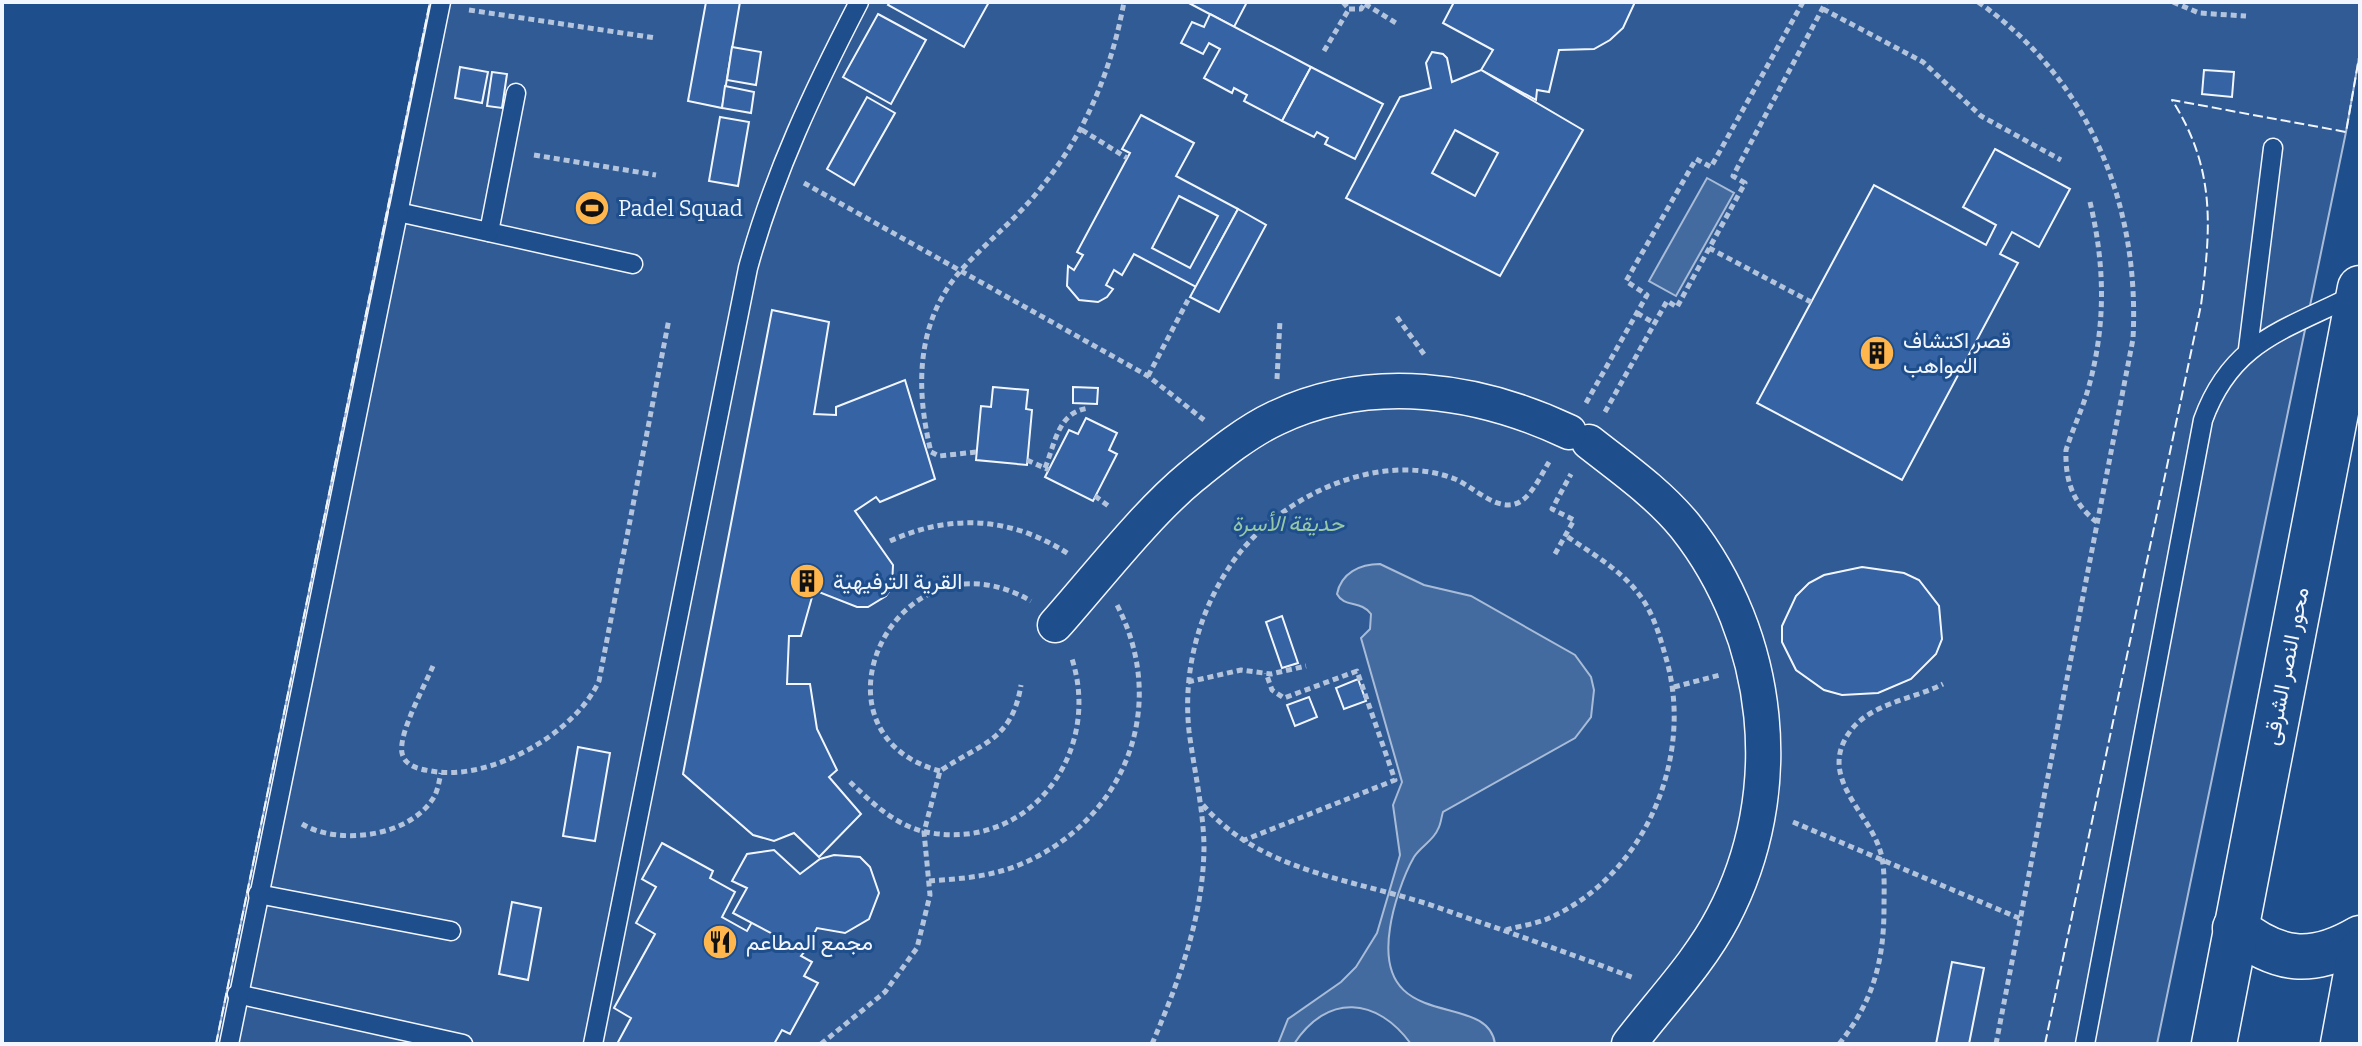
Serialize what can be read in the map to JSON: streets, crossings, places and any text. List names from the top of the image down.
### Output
{
  "streets": {
    "main road": ["محور النصر الشرقى"]
  },
  "parks": ["حديقة الأسرة"],
  "places": {
    "sports": ["Padel Squad"],
    "building": ["قصر اكتشاف المواهب", "القرية الترفيهية"],
    "restaurant": ["مجمع المطاعم"]
  }
}
